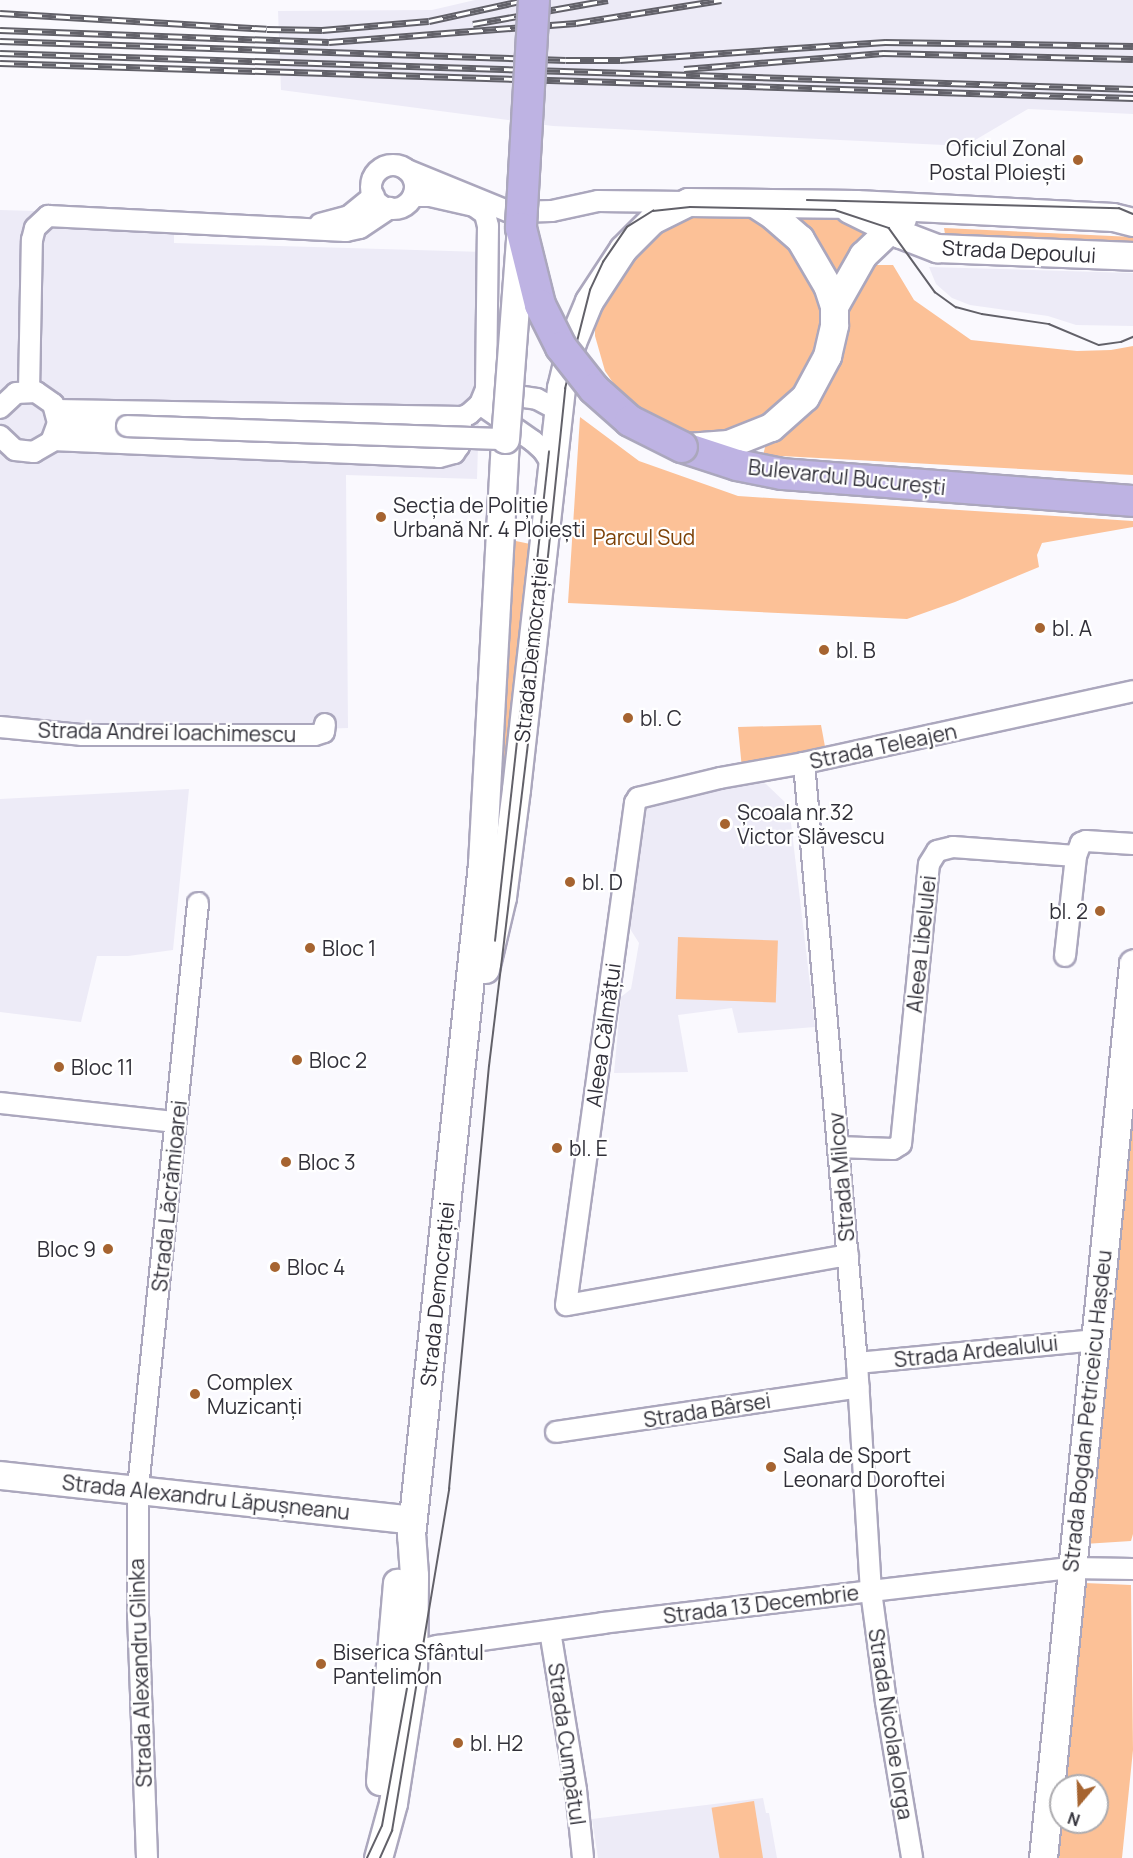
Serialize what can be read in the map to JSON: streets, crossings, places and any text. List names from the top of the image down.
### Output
{
  "streets": {
    "main road": [
      "Strada Depoului",
      "Bulevardul București",
      "Strada Democrației",
      "Strada Bogdan Petriceicu Hașdeu",
      "Strada Alexandru Lăpușneanu"
    ],
    "street": [
      "Strada Andrei Ioachimescu",
      "Strada Teleajen",
      "Aleea Libelulei",
      "Aleea Călmățui",
      "Strada Milcov",
      "Strada Lăcrămioarei",
      "Strada Ardealului",
      "Strada Bârsei",
      "Strada 13 Decembrie",
      "Strada Alexandru Glinka",
      "Strada Nicolae Iorga",
      "Strada Cumpătul"
    ]
  },
  "crossings": [
    ["Strada Depoului", "Strada Democrației"],
    ["Bulevardul București", "Strada Democrației"],
    ["Strada Democrației", "Strada Alexandru Lăpușneanu"],
    ["Strada Democrației", "Strada 13 Decembrie"],
    ["Strada Teleajen", "Aleea Călmățui"],
    ["Strada Teleajen", "Strada Milcov"],
    ["Aleea Libelulei", "Strada Milcov"],
    ["Aleea Călmățui", "Strada Milcov"],
    ["Strada Milcov", "Strada Ardealului"],
    ["Strada Milcov", "Strada Bârsei"],
    ["Strada Milcov", "Strada 13 Decembrie"],
    ["Strada Milcov", "Strada Nicolae Iorga"],
    ["Strada Lăcrămioarei", "Strada Alexandru Lăpușneanu"],
    ["Strada Lăcrămioarei", "Strada Alexandru Glinka"],
    ["Strada Ardealului", "Strada Bogdan Petriceicu Hașdeu"],
    ["Strada Bogdan Petriceicu Hașdeu", "Strada 13 Decembrie"],
    ["Strada Alexandru Lăpușneanu", "Strada Alexandru Glinka"],
    ["Strada 13 Decembrie", "Strada Nicolae Iorga"],
    ["Strada 13 Decembrie", "Strada Cumpătul"]
  ],
  "parks": ["Parcul Sud"],
  "places": [
    "Oficiul Zonal Postal Ploiești",
    "Secția de Poliție Urbană Nr. 4 Ploiești",
    "bl. A",
    "bl. B",
    "bl. C",
    "Școala nr.32 Victor Slăvescu",
    "bl. D",
    "bl. 2",
    "Bloc 1",
    "Bloc 2",
    "Bloc 11",
    "bl. E",
    "Bloc 3",
    "Bloc 9",
    "Bloc 4",
    "Complex Muzicanți",
    "Sala de Sport Leonard Doroftei",
    "Biserica Sfântul Pantelimon",
    "bl. H2"
  ],
  "north": "bottom"
}
